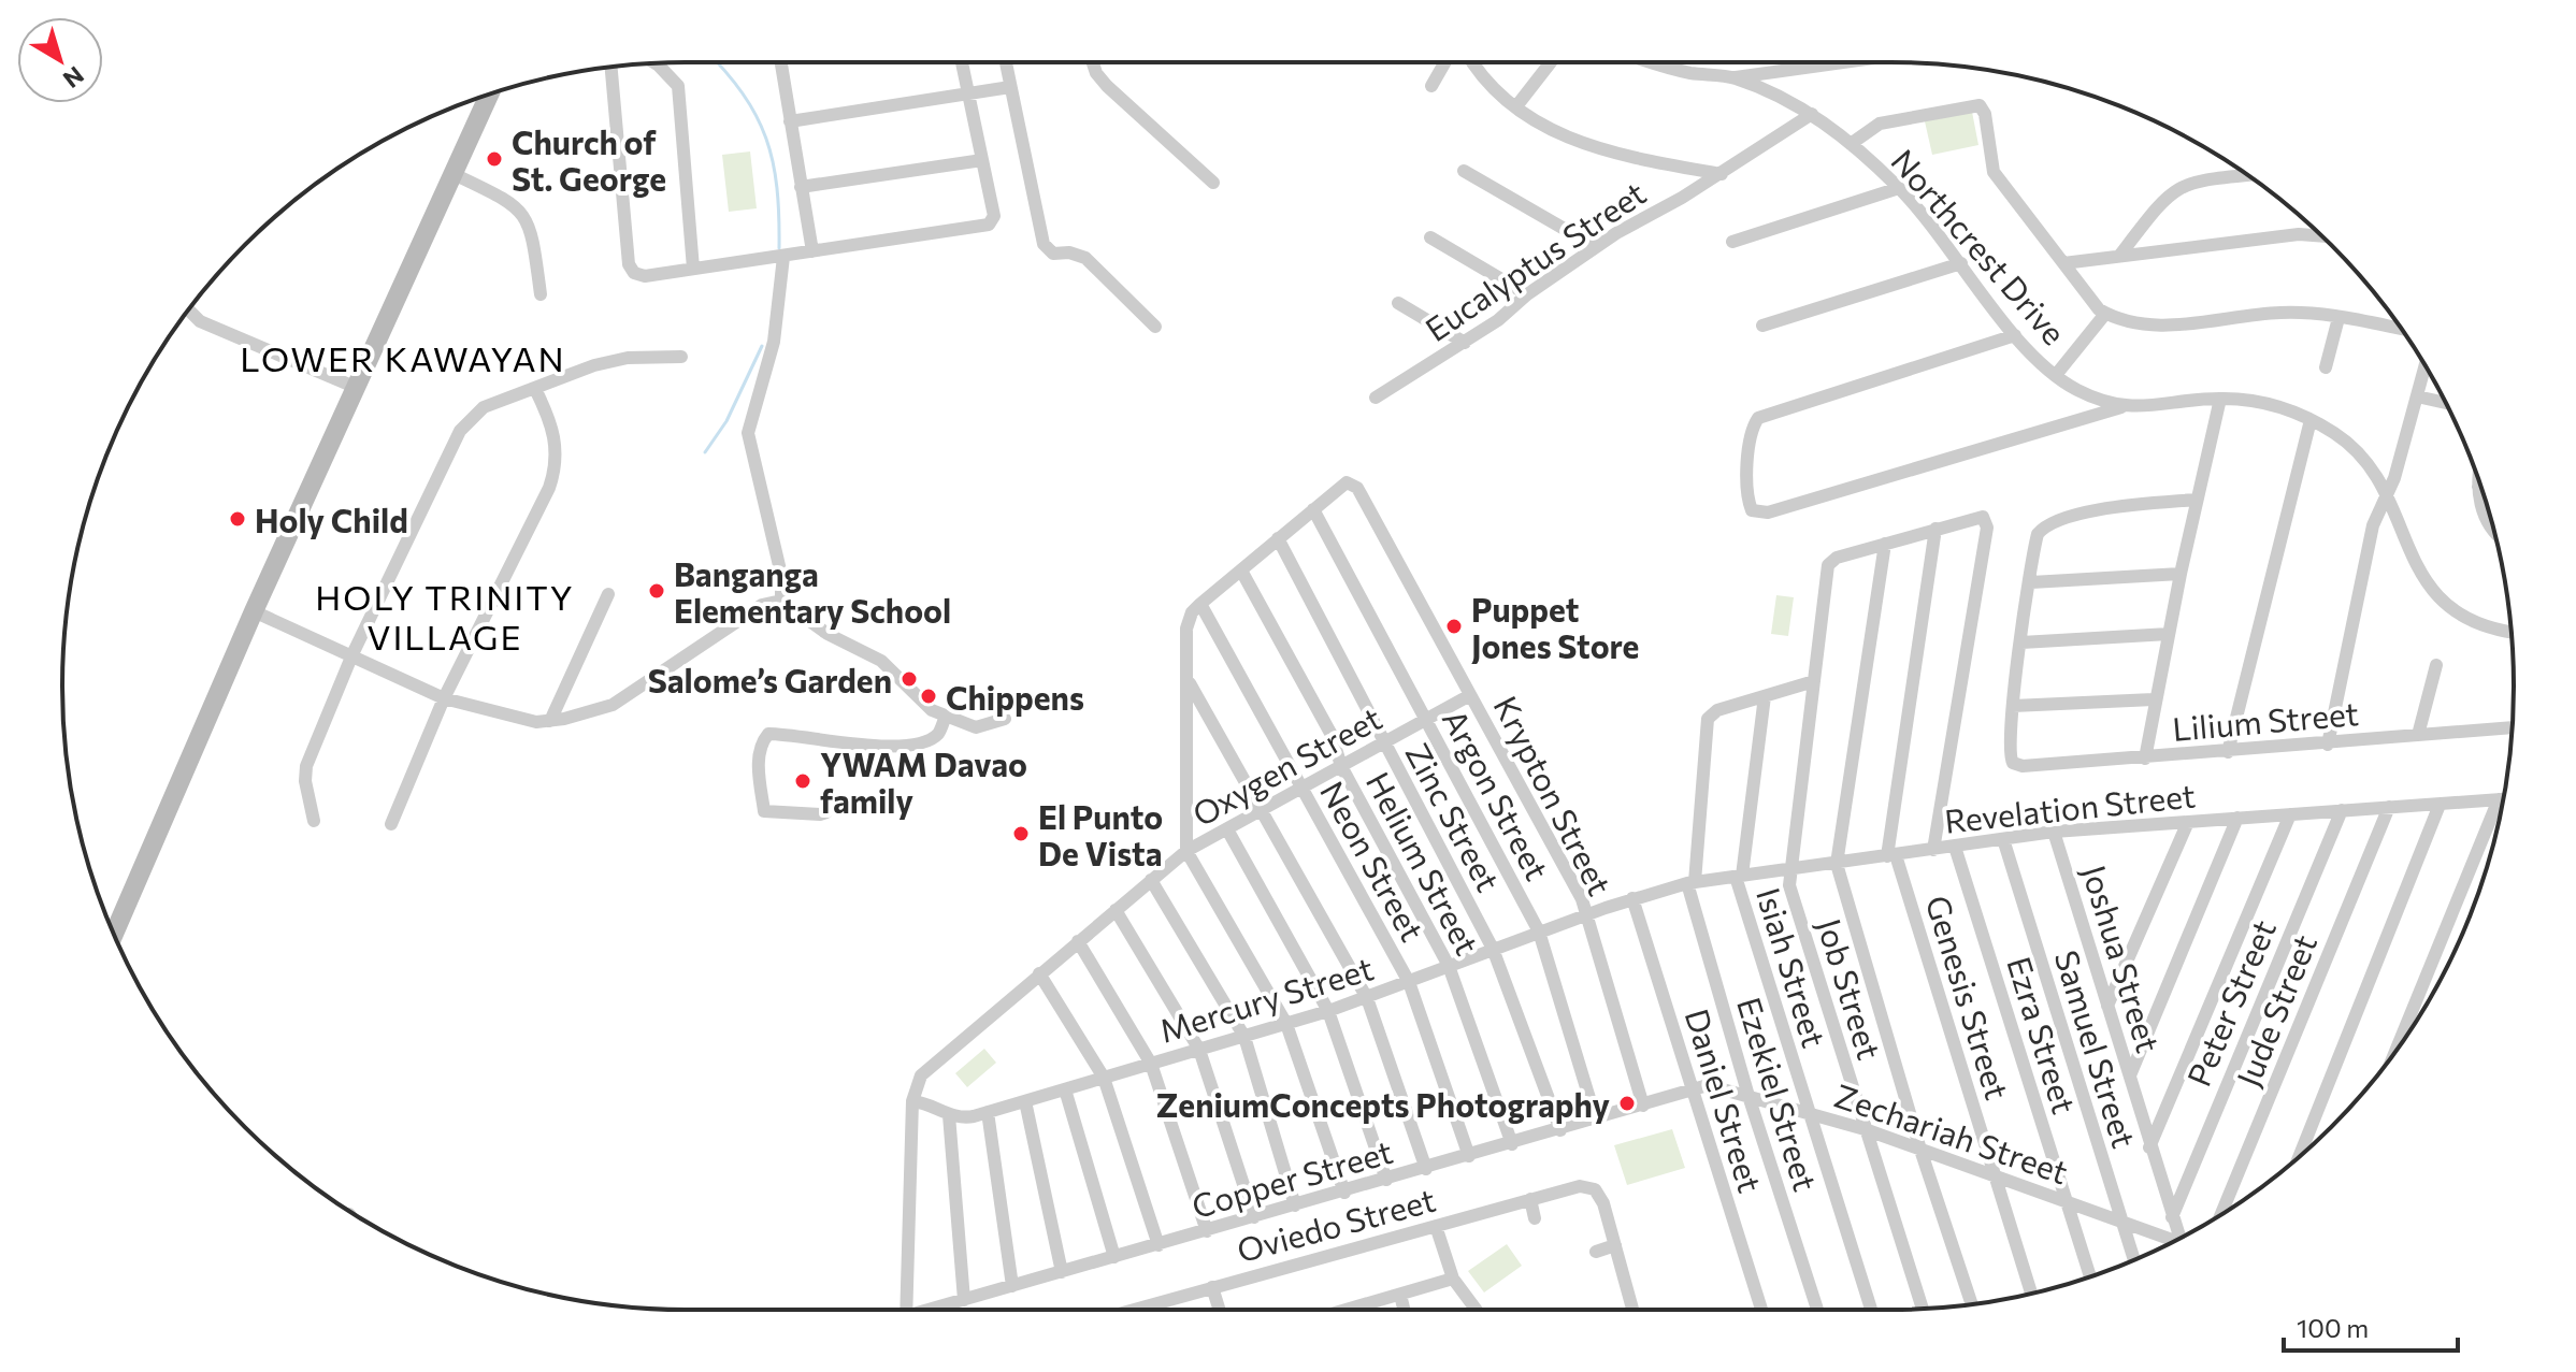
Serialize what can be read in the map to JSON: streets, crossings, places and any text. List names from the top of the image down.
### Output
{
  "streets": {
    "street": [
      "Northcrest Drive",
      "Eucalyptus Street",
      "Lilium Street",
      "Oxygen Street",
      "Argon Street",
      "Krypton Street",
      "Revelation Street",
      "Zinc Street",
      "Neon Street",
      "Helium Street",
      "Joshua Street",
      "Isiah Street",
      "Job Street",
      "Genesis Street",
      "Mercury Street",
      "Peter Street",
      "Jude Street",
      "Ezra Street",
      "Samuel Street",
      "Ezekiel Street",
      "Daniel Street",
      "Zechariah Street",
      "Copper Street",
      "Oviedo Street"
    ]
  },
  "crossings": [
    ["Northcrest Drive", "Eucalyptus Street"],
    ["Oxygen Street", "Argon Street"],
    ["Oxygen Street", "Krypton Street"],
    ["Oxygen Street", "Zinc Street"],
    ["Oxygen Street", "Neon Street"],
    ["Oxygen Street", "Helium Street"],
    ["Oxygen Street", "Mercury Street"],
    ["Argon Street", "Krypton Street"],
    ["Argon Street", "Mercury Street"],
    ["Argon Street", "Copper Street"],
    ["Krypton Street", "Mercury Street"],
    ["Krypton Street", "Copper Street"],
    ["Revelation Street", "Joshua Street"],
    ["Revelation Street", "Isiah Street"],
    ["Revelation Street", "Job Street"],
    ["Revelation Street", "Genesis Street"],
    ["Revelation Street", "Mercury Street"],
    ["Revelation Street", "Peter Street"],
    ["Revelation Street", "Jude Street"],
    ["Revelation Street", "Ezra Street"],
    ["Revelation Street", "Samuel Street"],
    ["Revelation Street", "Ezekiel Street"],
    ["Revelation Street", "Daniel Street"],
    ["Zinc Street", "Mercury Street"],
    ["Zinc Street", "Copper Street"],
    ["Neon Street", "Mercury Street"],
    ["Neon Street", "Copper Street"],
    ["Helium Street", "Mercury Street"],
    ["Helium Street", "Copper Street"],
    ["Joshua Street", "Peter Street"],
    ["Isiah Street", "Zechariah Street"],
    ["Job Street", "Zechariah Street"],
    ["Genesis Street", "Zechariah Street"],
    ["Mercury Street", "Daniel Street"],
    ["Ezra Street", "Zechariah Street"],
    ["Samuel Street", "Zechariah Street"],
    ["Ezekiel Street", "Zechariah Street"],
    ["Daniel Street", "Zechariah Street"],
    ["Daniel Street", "Copper Street"],
    ["Zechariah Street", "Copper Street"]
  ],
  "districts": ["LOWER KAWAYAN", "HOLY TRINITY VILLAGE"],
  "places": [
    "Church of St. George",
    "Holy Child",
    "Banganga Elementary School",
    "Puppet Jones Store",
    "Salome’s Garden",
    "Chippens",
    "YWAM Davao family",
    "El Punto De Vista",
    "ZeniumConcepts Photography"
  ],
  "scale_bar": "100 m",
  "north": "bottom right"
}
